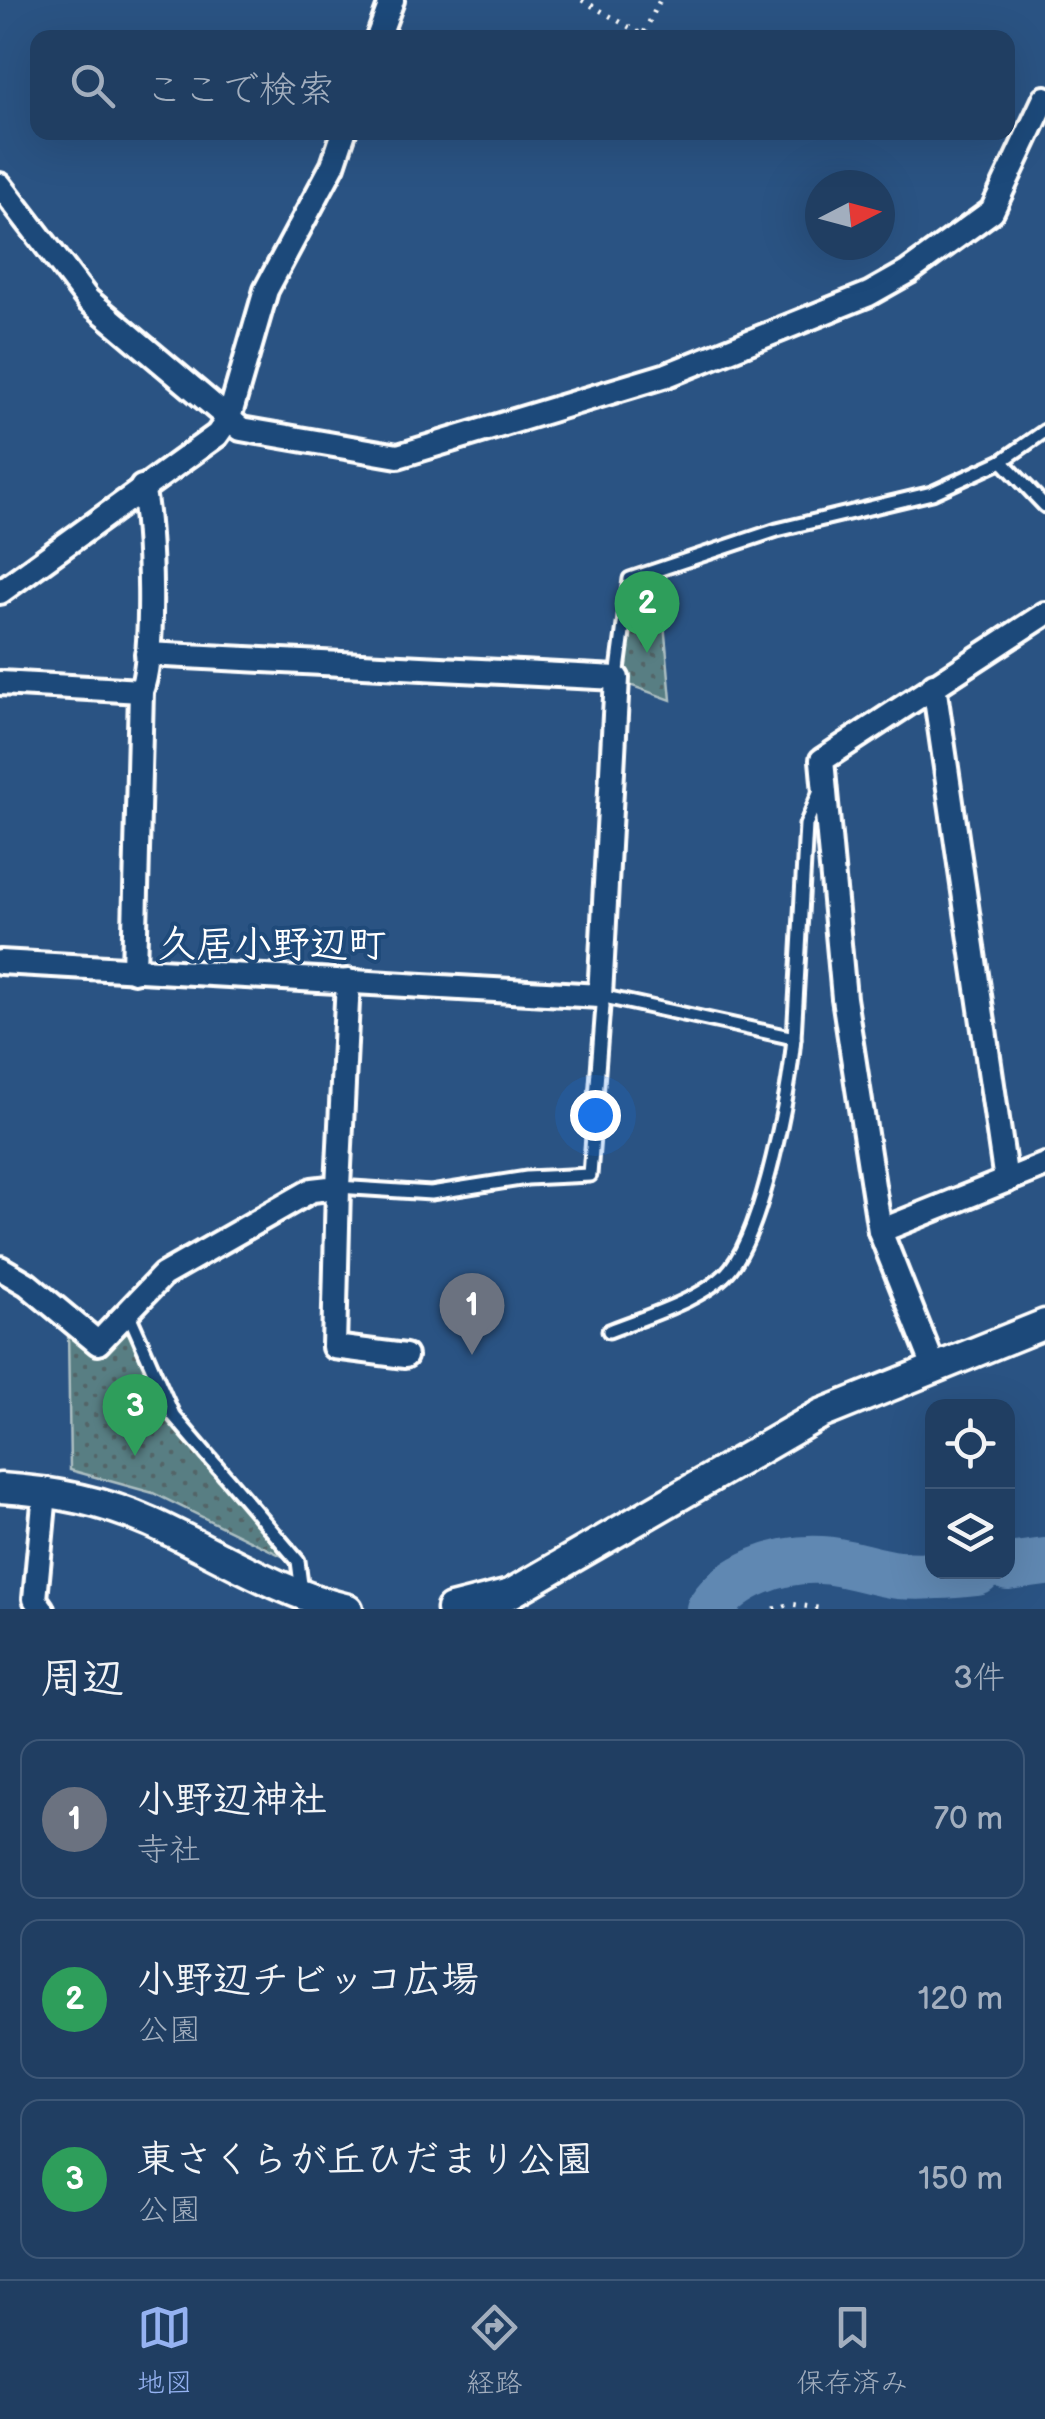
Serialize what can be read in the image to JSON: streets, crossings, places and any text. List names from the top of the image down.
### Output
{
  "districts": ["久居小野辺町"],
  "north": "right",
  "page": {
    "search": "ここで検索",
    "pins": ["2", "1", "3"],
    "heading": ["周辺", "3件"],
    "list": [
      {
        "mark": "1",
        "name": "小野辺神社",
        "note": "寺社",
        "value": "70 m"
      },
      {
        "mark": "2",
        "name": "小野辺チビッコ広場",
        "note": "公園",
        "value": "120 m"
      },
      {
        "mark": "3",
        "name": "東さくらが丘ひだまり公園",
        "note": "公園",
        "value": "150 m"
      }
    ],
    "nav": ["地図", "経路", "保存済み"]
  }
}
